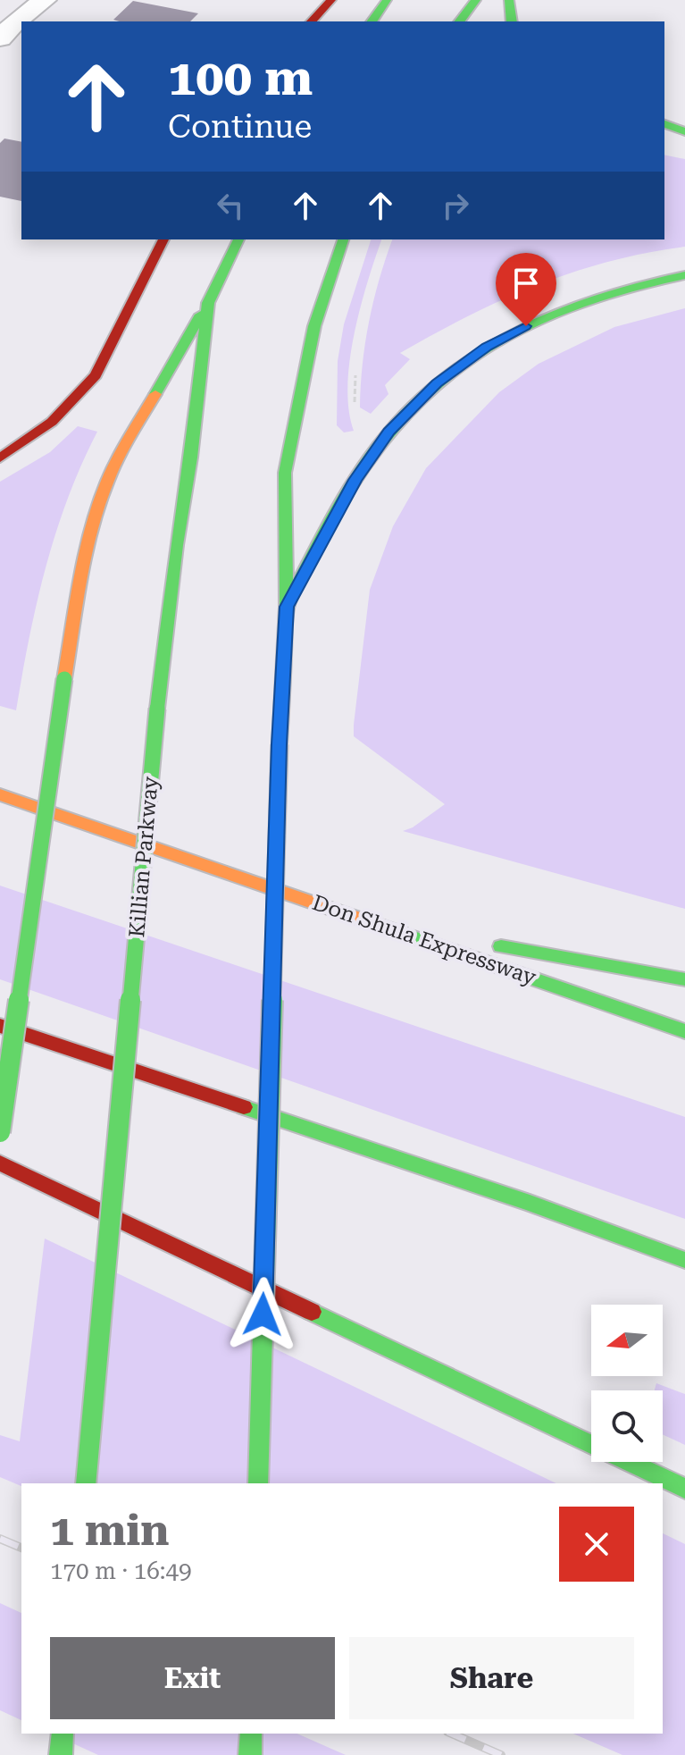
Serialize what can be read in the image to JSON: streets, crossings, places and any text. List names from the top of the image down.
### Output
{
  "streets": {
    "main road": ["Killian Parkway", "Don Shula Expressway"]
  },
  "north": "left",
  "page": {
    "turn": ["100 m", "Continue"],
    "heading": ["1 min", "170 m · 16:49"],
    "buttons": ["Exit", "Share"]
  }
}
